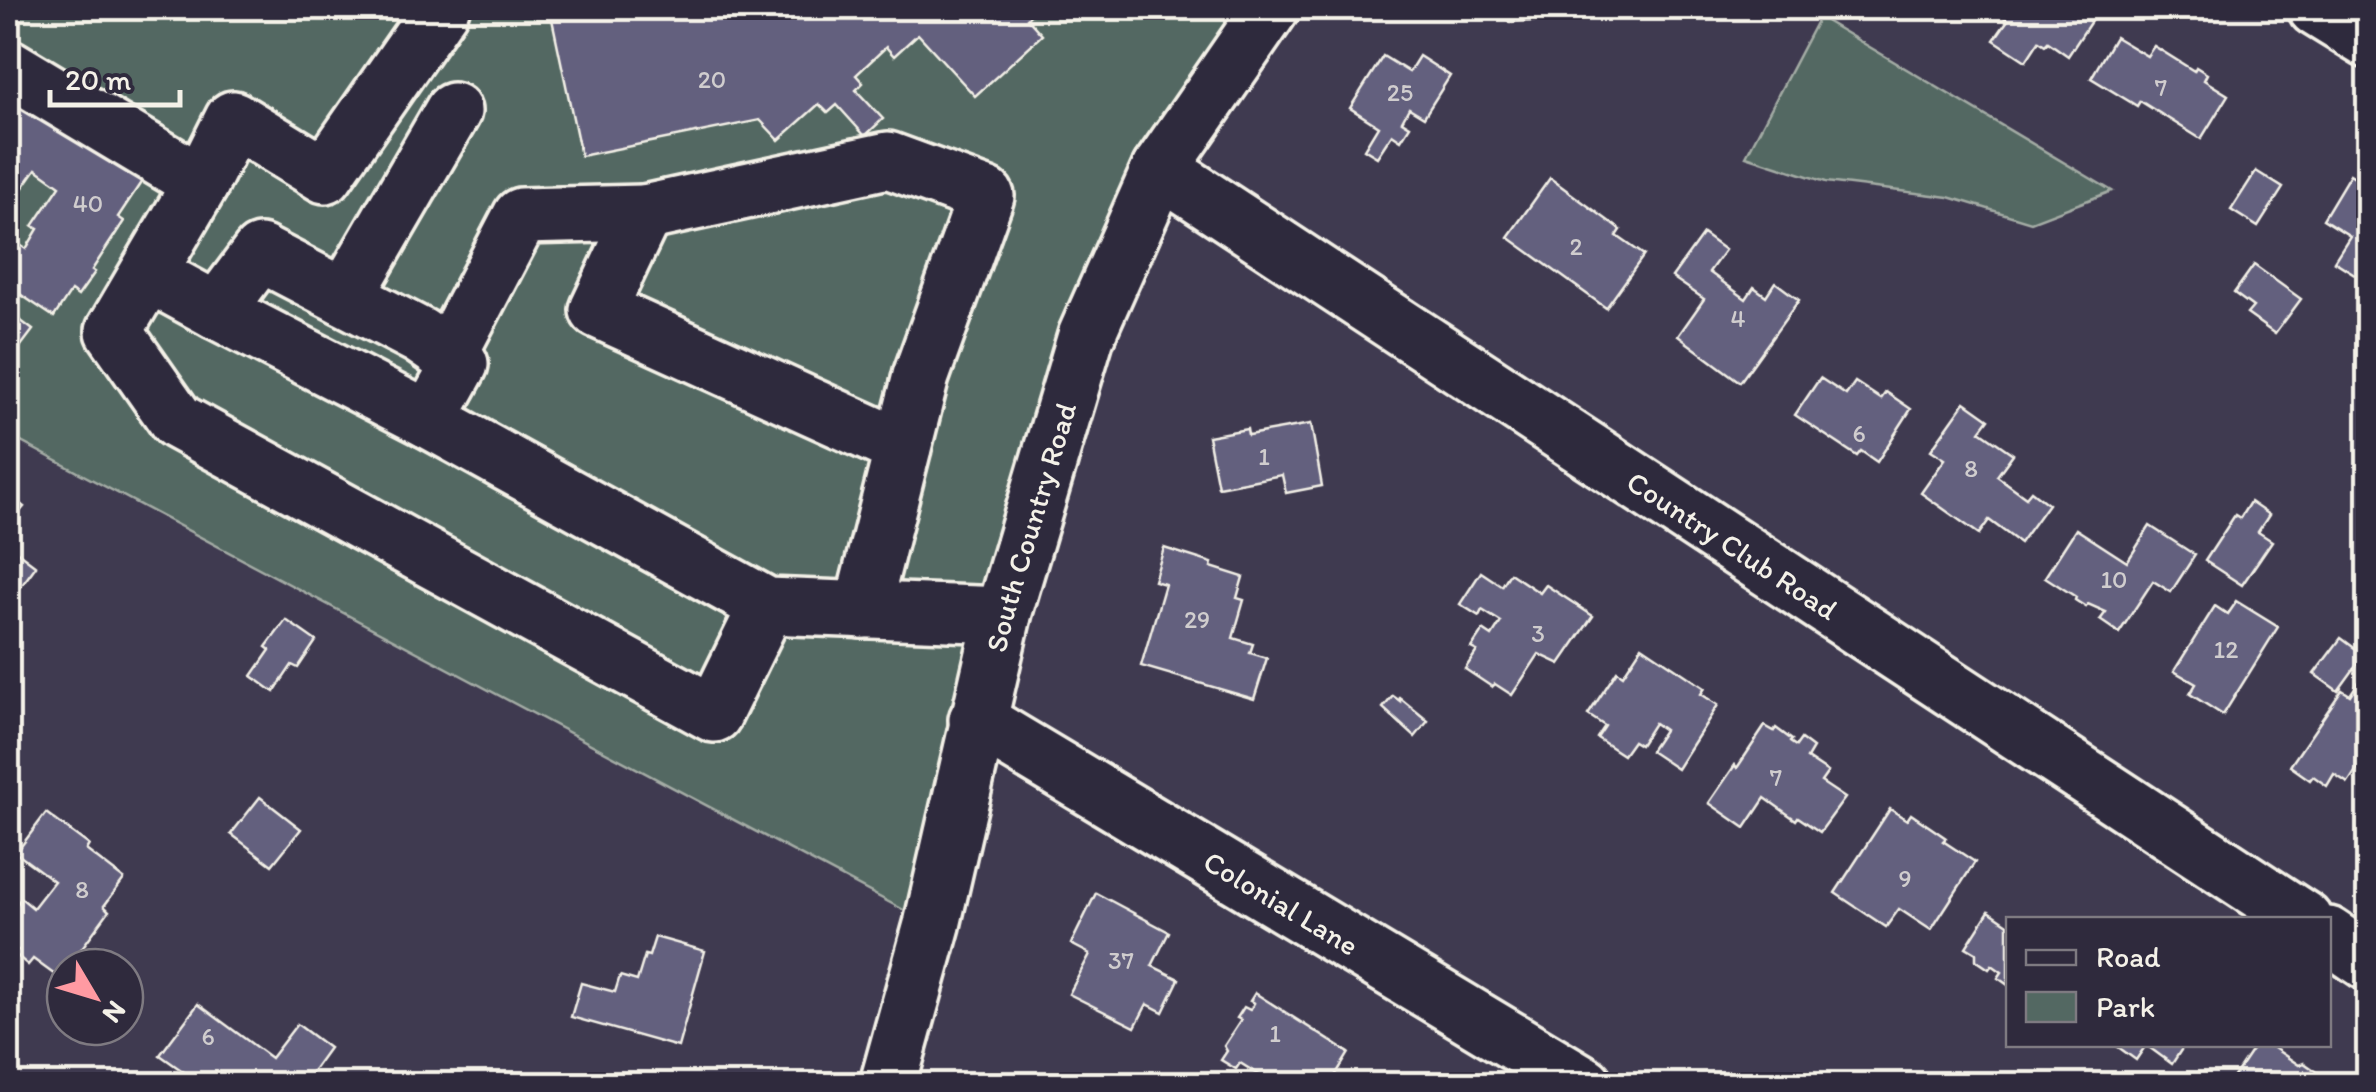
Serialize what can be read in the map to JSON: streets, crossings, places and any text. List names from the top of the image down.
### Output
{
  "streets": {
    "street": ["South Country Road", "Country Club Road", "Colonial Lane"]
  },
  "crossings": [
    ["South Country Road", "Country Club Road"],
    ["South Country Road", "Colonial Lane"]
  ],
  "house_numbers": [
    "20",
    "7",
    "25",
    "40",
    "2",
    "4",
    "6",
    "1",
    "8",
    "10",
    "29",
    "3",
    "12",
    "7",
    "9",
    "8",
    "37",
    "1",
    "6"
  ],
  "legend": ["Road", "Park"],
  "scale_bar": "20 m",
  "north": "bottom right"
}
